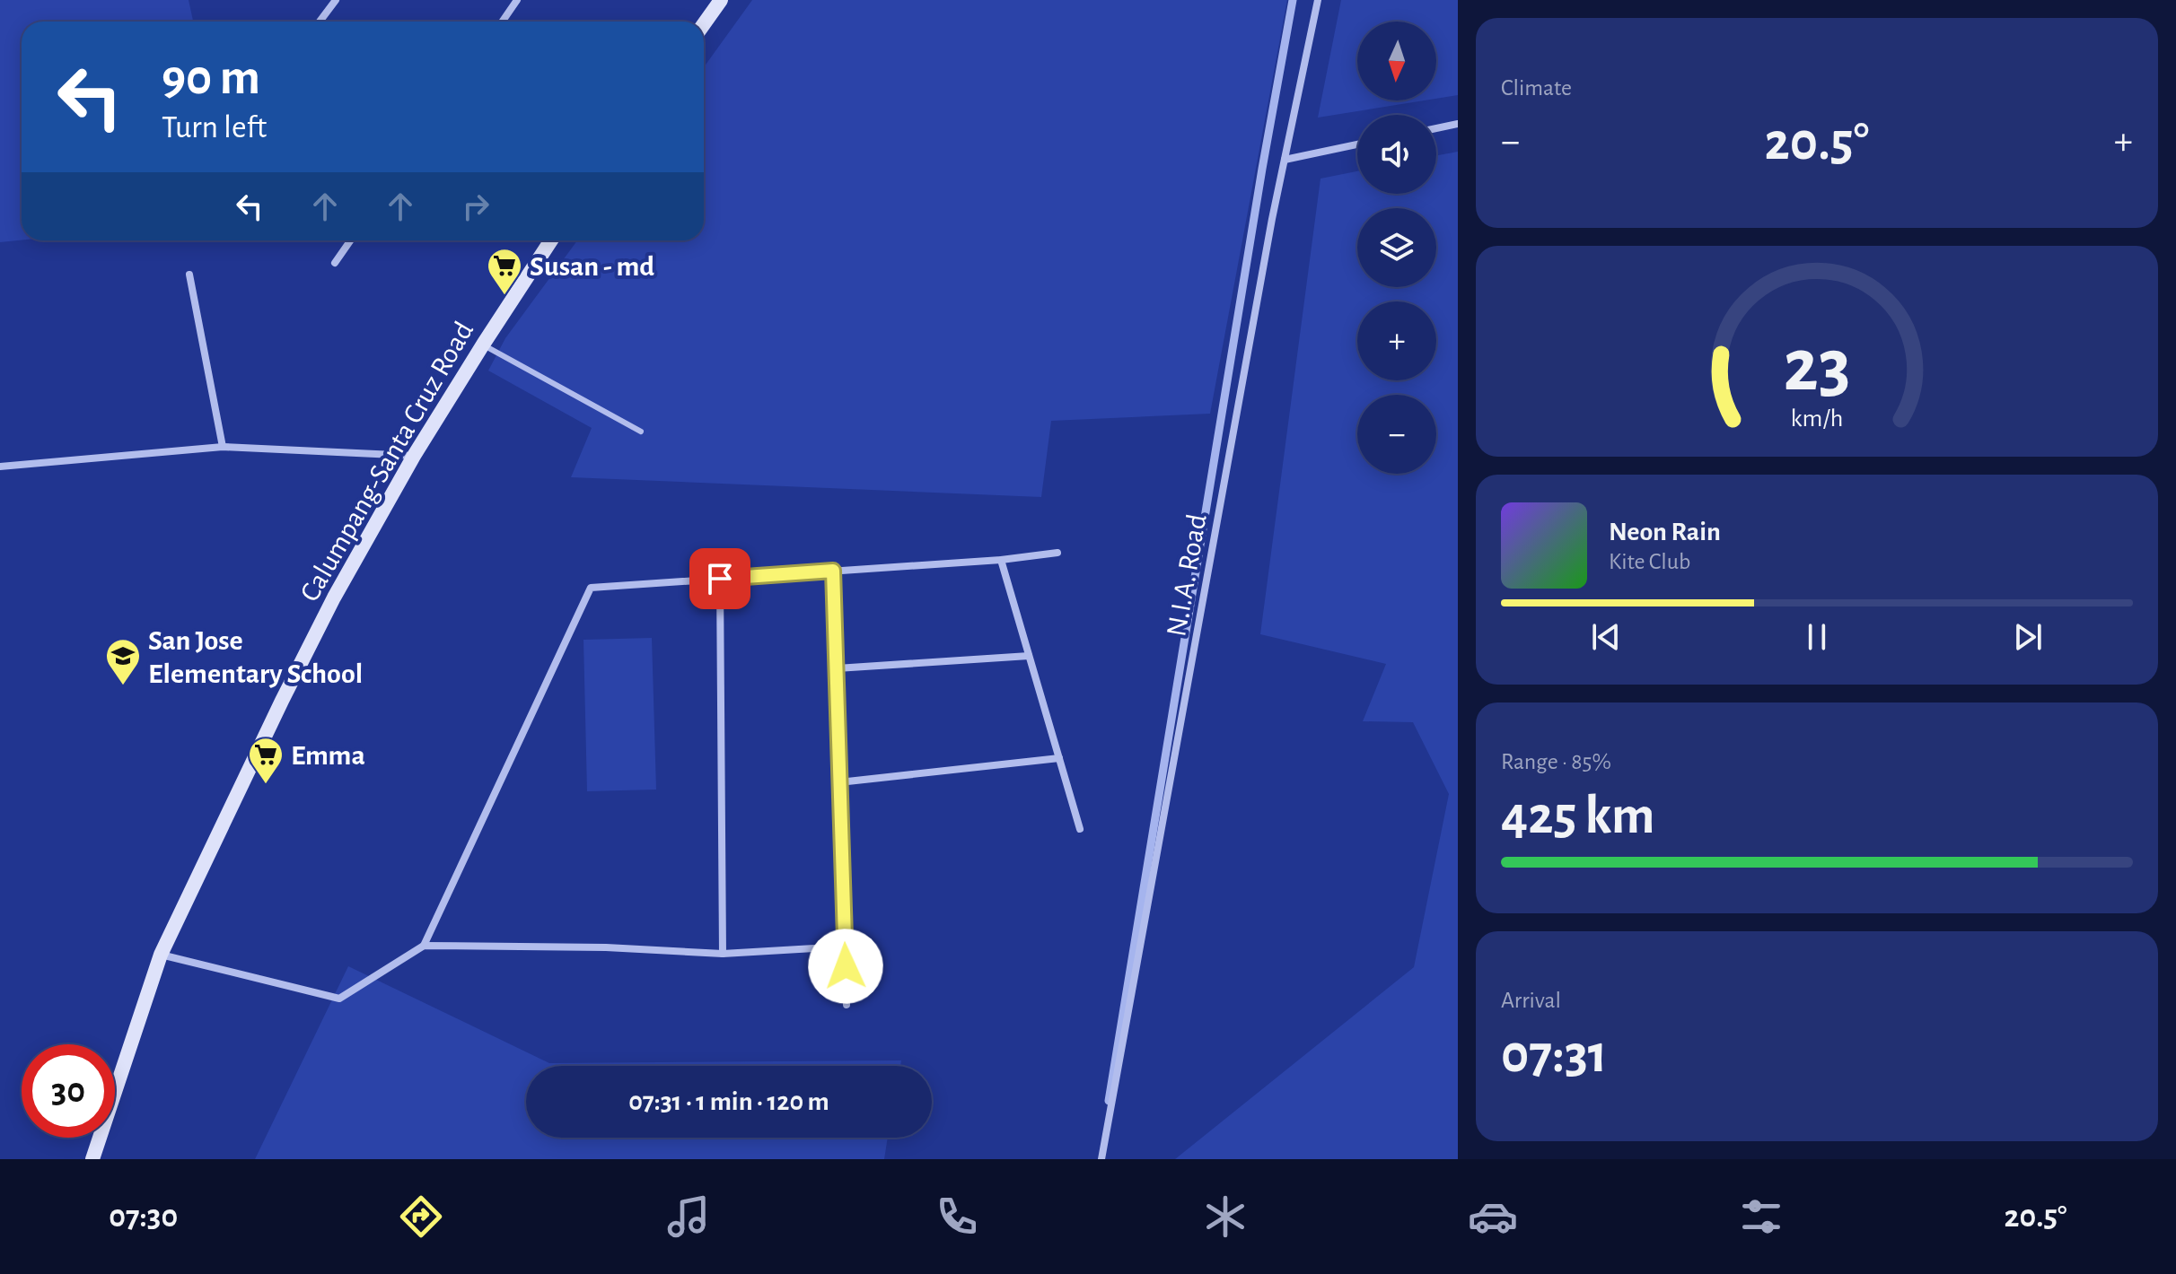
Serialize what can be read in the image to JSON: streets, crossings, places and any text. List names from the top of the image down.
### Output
{
  "streets": {
    "main road": ["Calumpang-Santa Cruz Road"],
    "street": ["N.I.A. Road"]
  },
  "places": {
    "supermarket": ["Susan - md", "Emma"],
    "school or university": ["San Jose Elementary School"]
  },
  "north": "bottom",
  "page": {
    "tile": [
      "Climate",
      ["Range · 85%", "425 km"],
      ["Arrival", "07:31"]
    ],
    "map_buttons": ["+", "−"],
    "turn": ["90 m", "Turn left"],
    "heat": ["−", "20.5°", "+"],
    "song": ["Neon Rain", "Kite Club"],
    "limit": "30",
    "trip": "07:31 · 1 min · 120 m",
    "tabs": ["07:30", "20.5°"],
    "gauge": ["23", "km/h"]
  }
}
